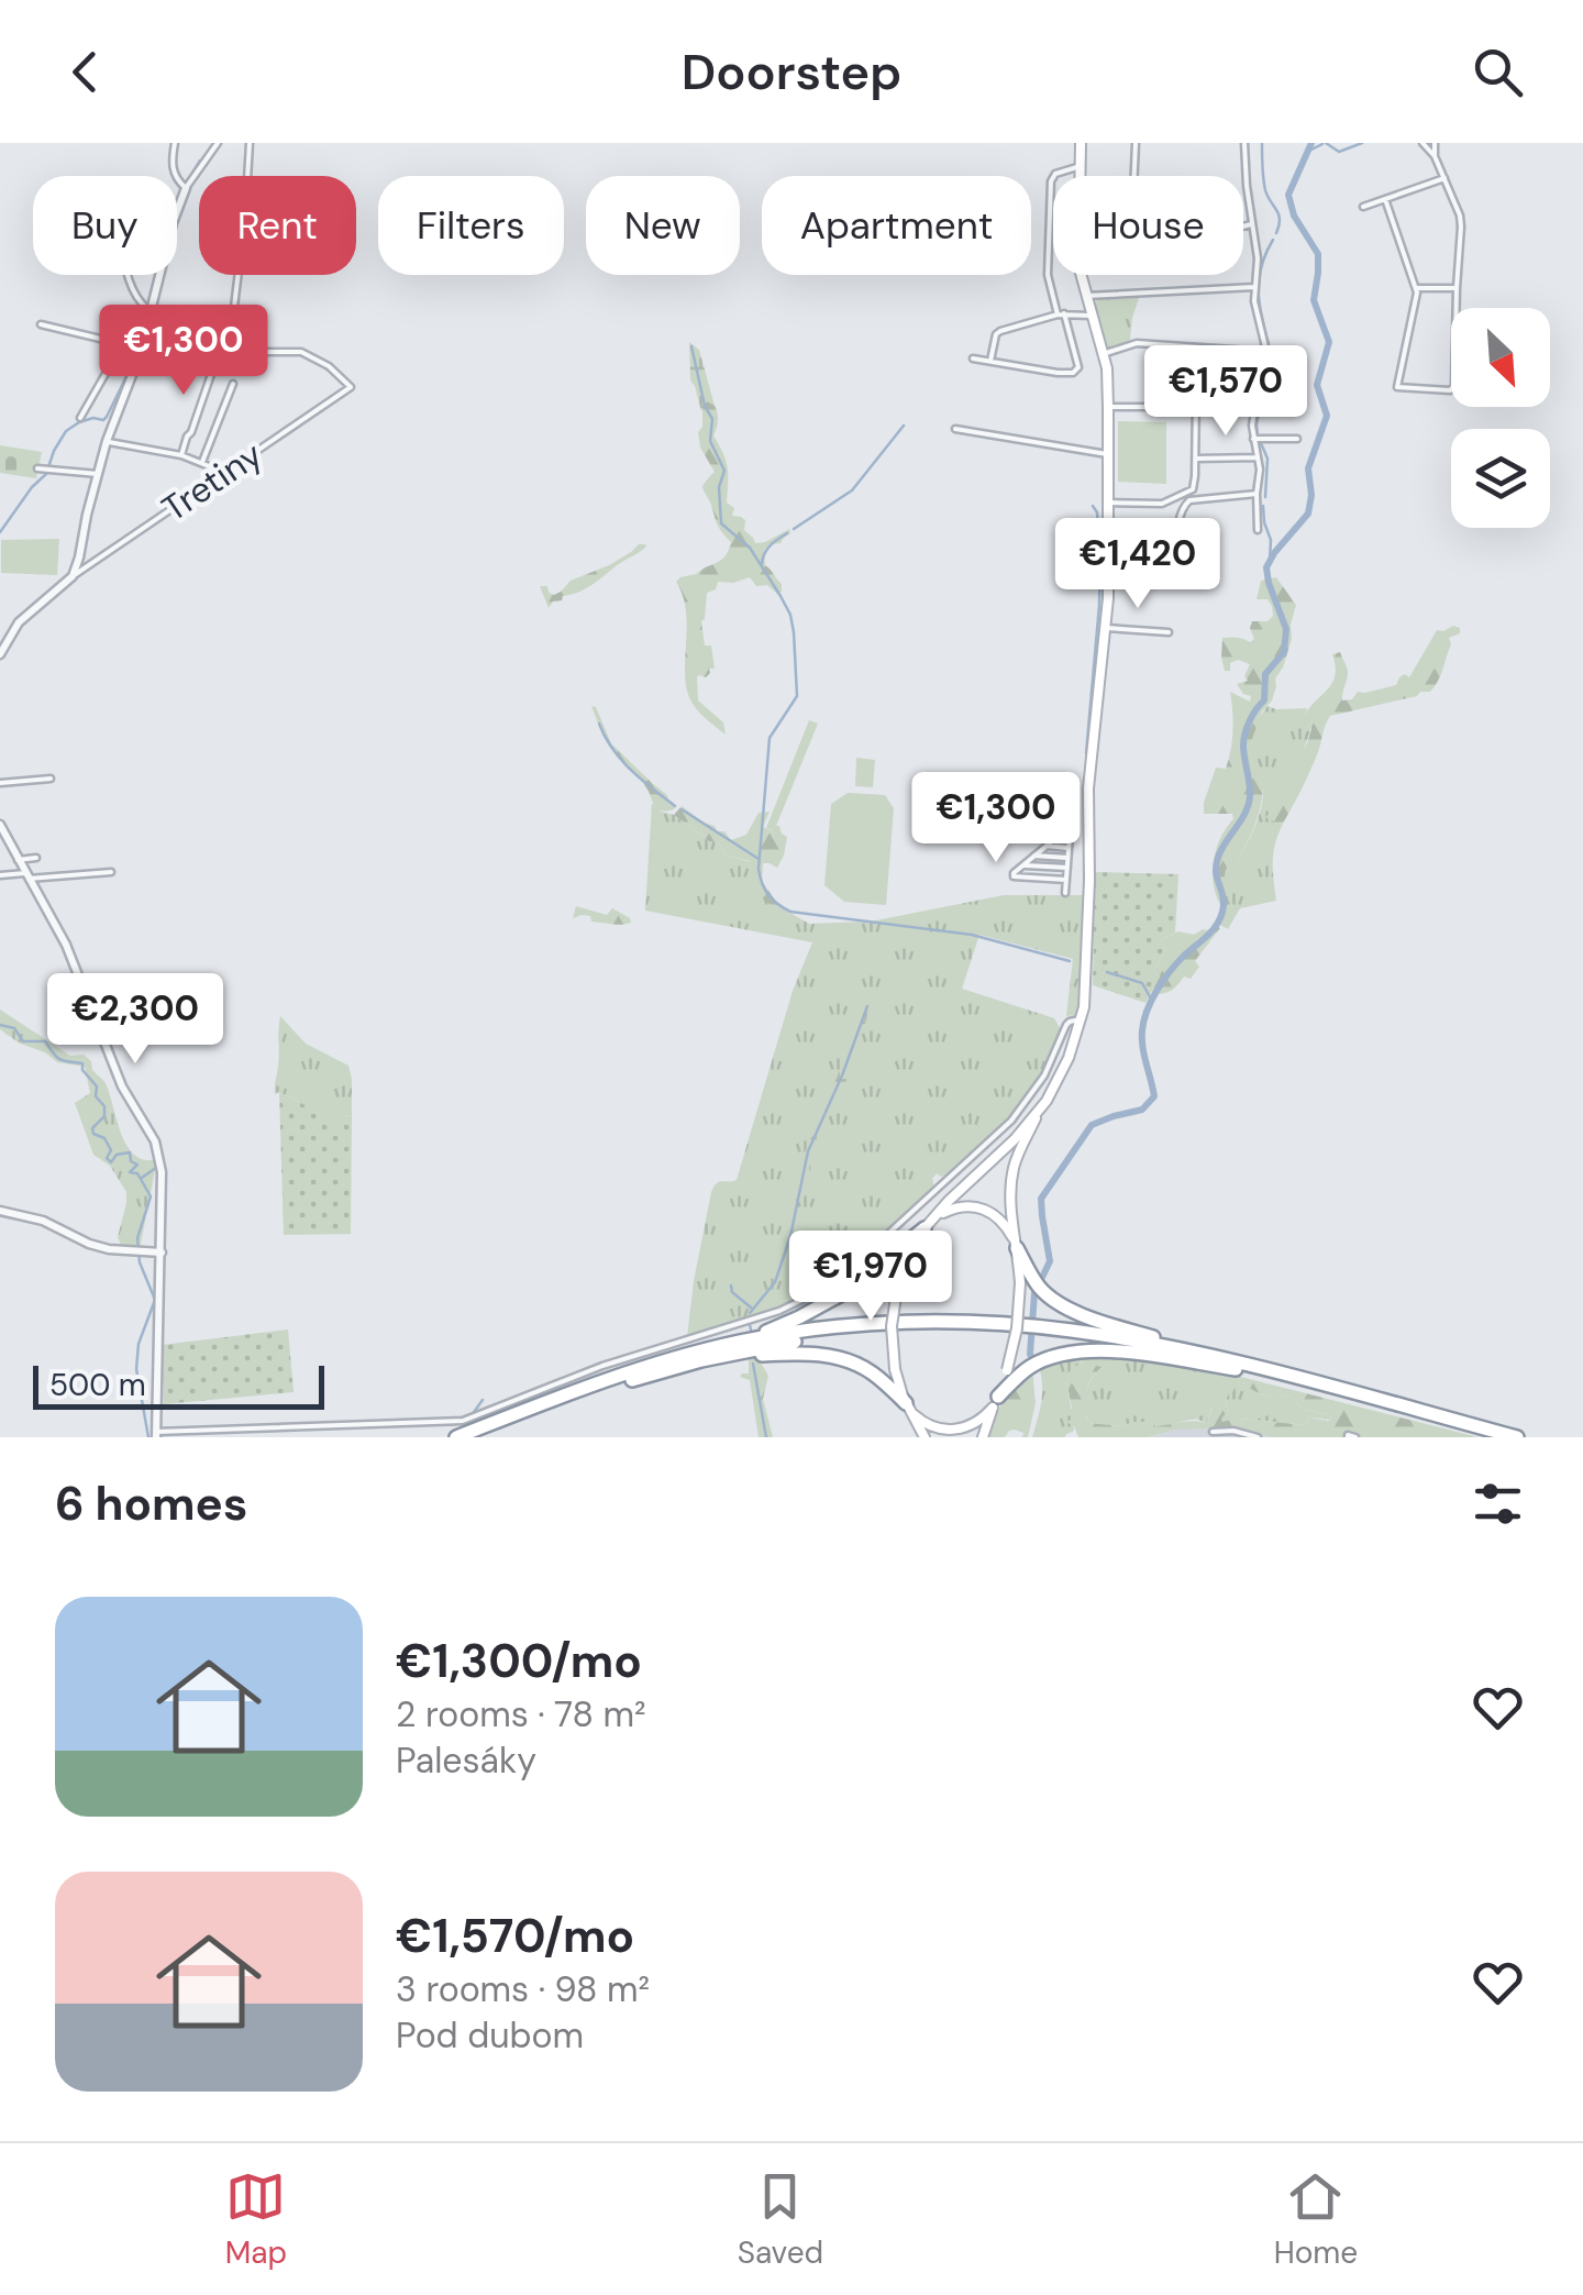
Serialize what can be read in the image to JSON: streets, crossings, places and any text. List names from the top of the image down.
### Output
{
  "streets": {
    "street": ["Tretiny"]
  },
  "scale_bar": "500 m",
  "north": "bottom right",
  "page": {
    "header": "Doorstep",
    "chip": [
      "Buy",
      "Rent",
      "Filters",
      "New",
      "Apartment",
      "House"
    ],
    "price": [
      "€1,300",
      "€1,570",
      "€1,420",
      "€1,300",
      "€2,300",
      "€1,970"
    ],
    "scale": "500 m",
    "heading": "6 homes",
    "list": [
      {
        "name": "€1,300/mo",
        "note": "2 rooms · 78 m² · Palesáky"
      },
      {
        "name": "€1,570/mo",
        "note": "3 rooms · 98 m² · Pod dubom"
      }
    ],
    "tabs": ["Map", "Saved", "Home"]
  }
}
